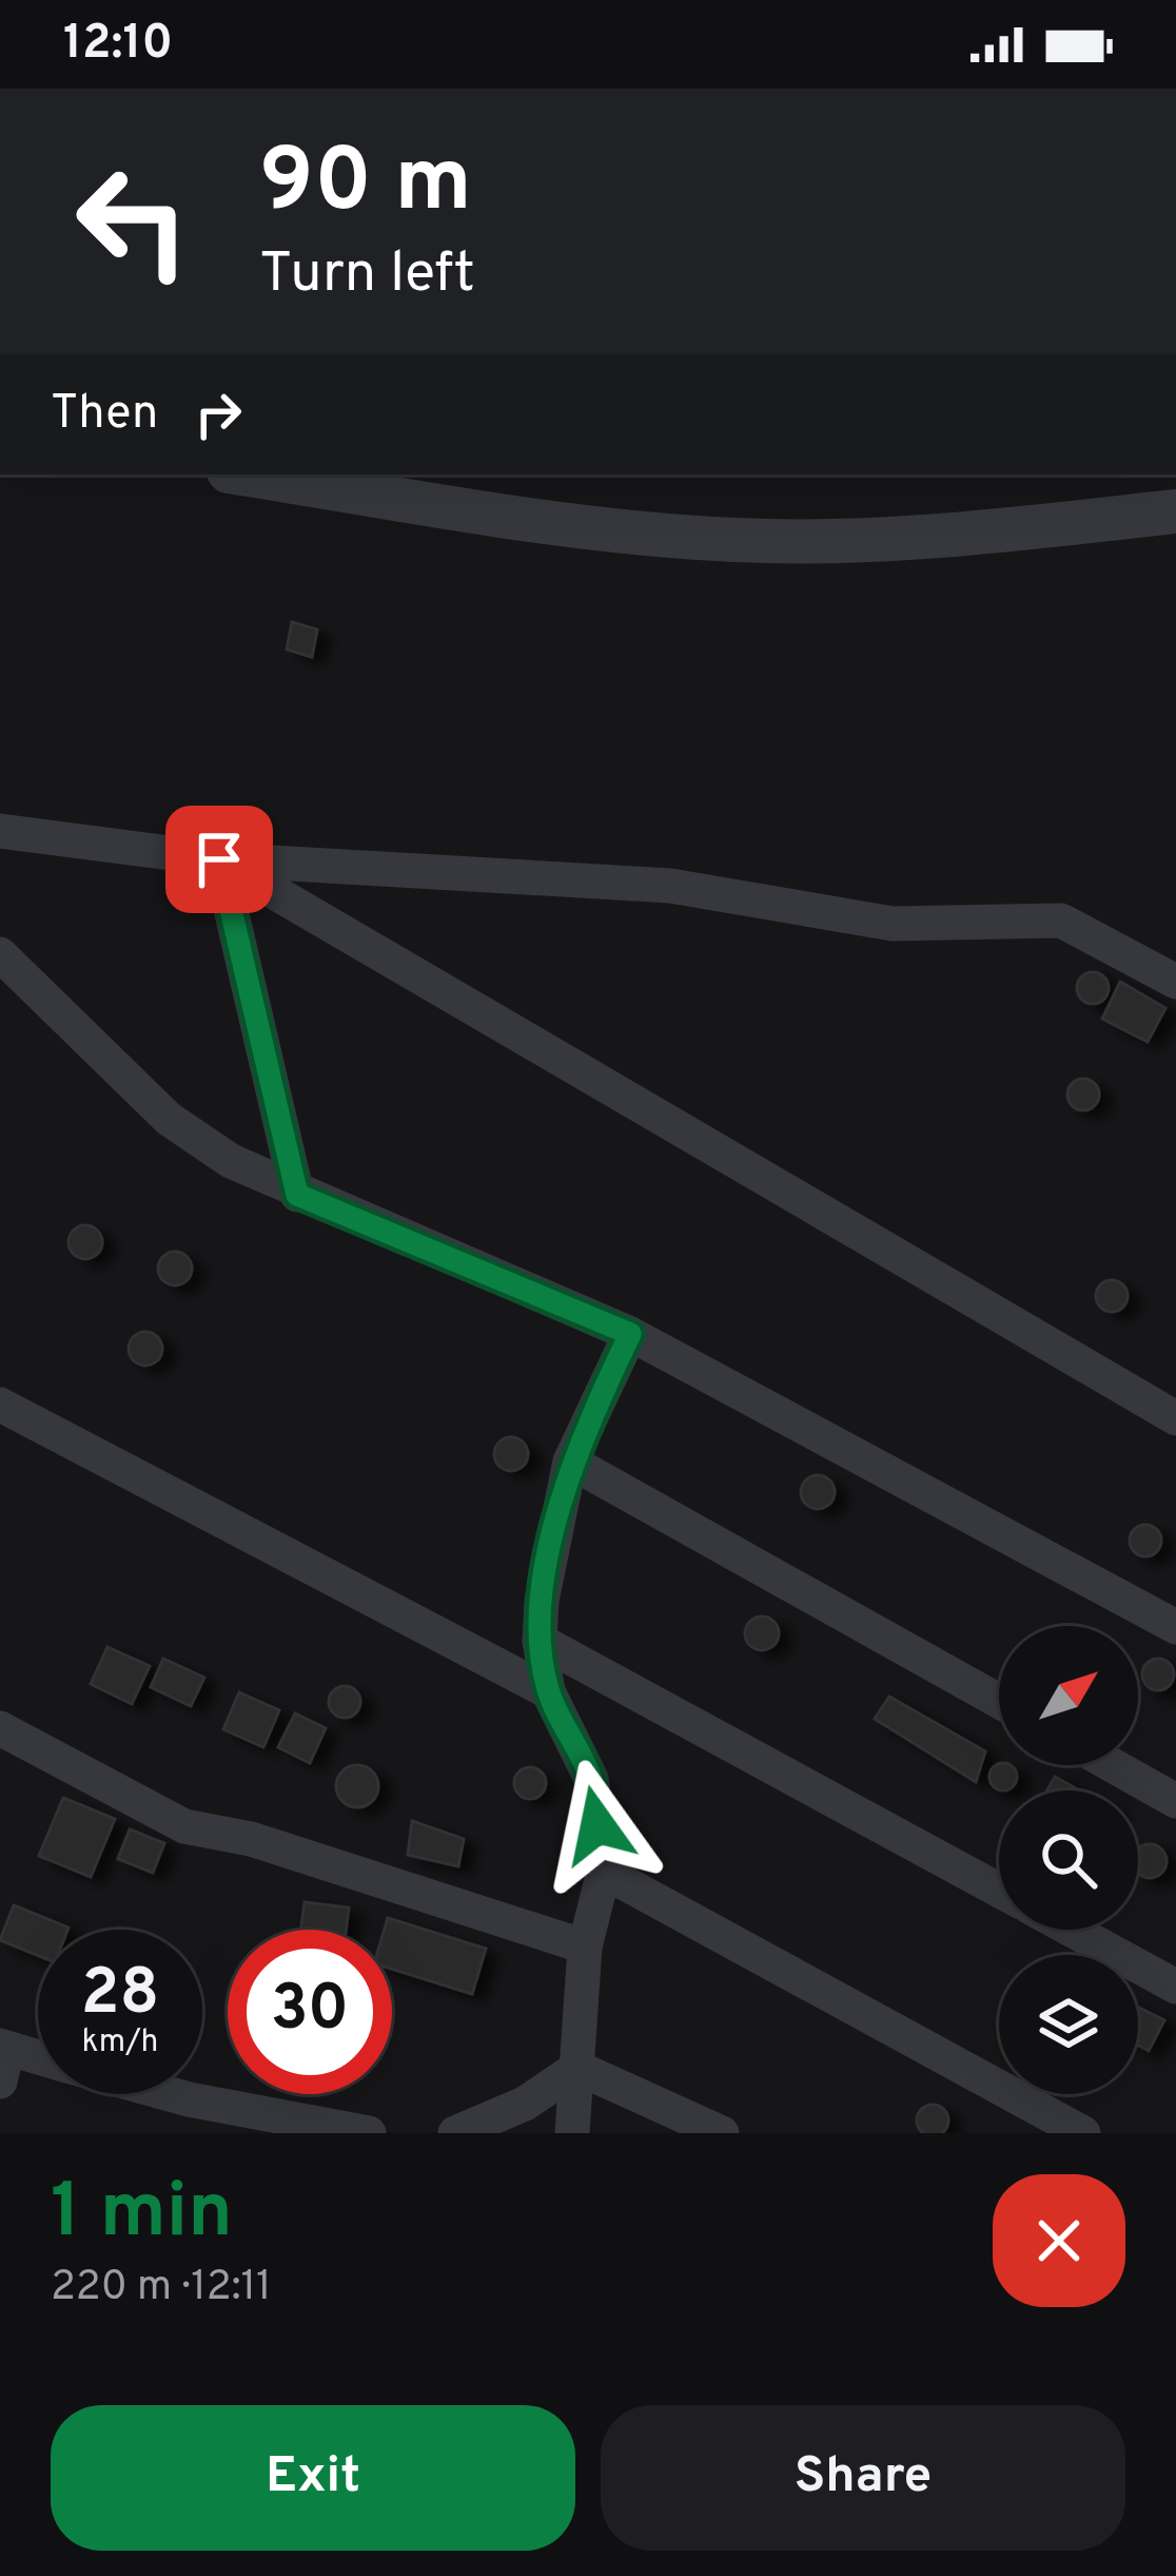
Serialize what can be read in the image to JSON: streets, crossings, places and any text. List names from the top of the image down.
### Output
{
  "north": "top right",
  "page": {
    "status": "12:10",
    "turn": ["90 m", "Turn left"],
    "then": "Then",
    "speed": "28 km/h",
    "limit": "30",
    "heading": ["1 min", "220 m · 12:11"],
    "buttons": ["Exit", "Share"]
  }
}
